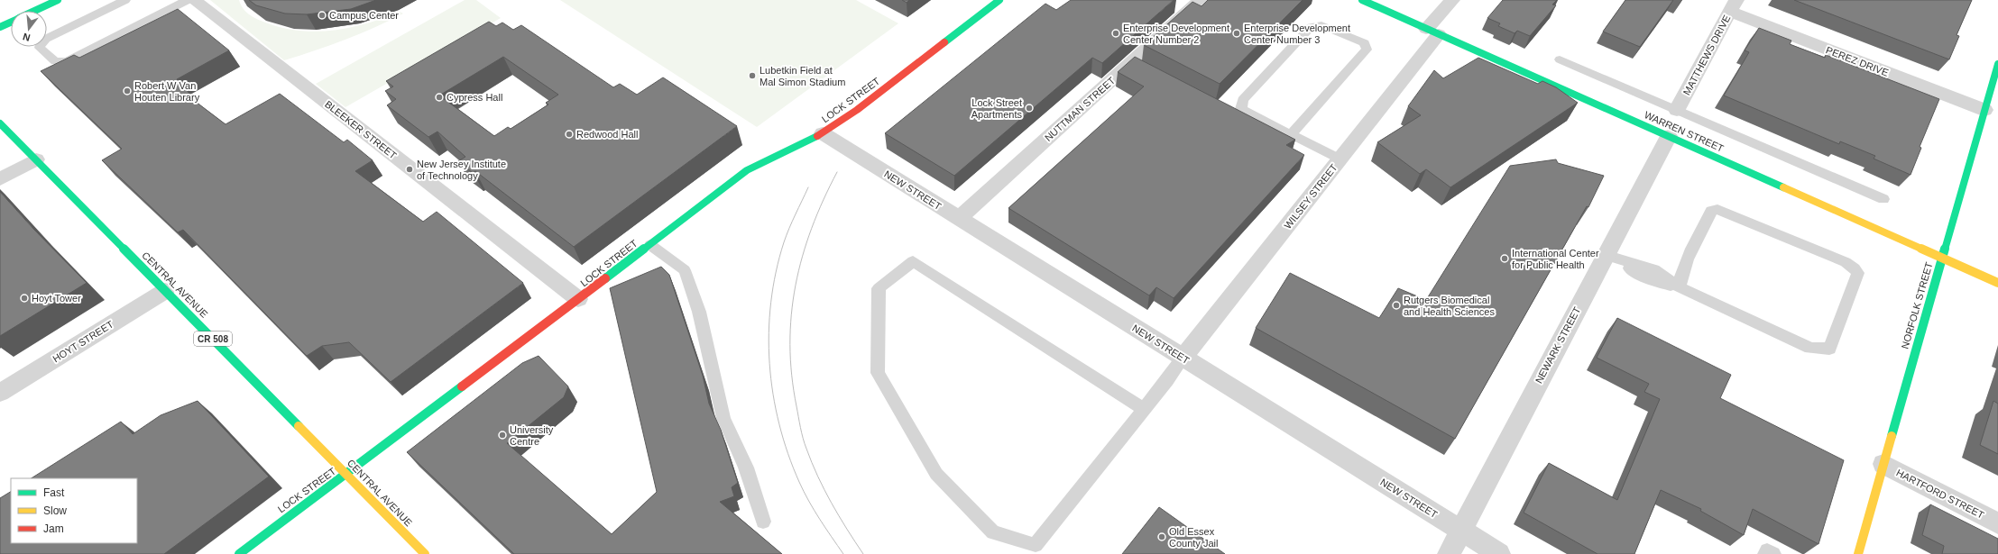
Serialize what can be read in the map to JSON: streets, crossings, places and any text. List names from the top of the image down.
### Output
{
  "streets": {
    "main road": [
      "LOCK STREET",
      "WARREN STREET",
      "CENTRAL AVENUE",
      "NORFOLK STREET",
      "CR 508"
    ],
    "street": [
      "MATTHEWS DRIVE",
      "PEREZ DRIVE",
      "NUTTMAN STREET",
      "BLEEKER STREET",
      "NEW STREET",
      "WILSEY STREET",
      "HOYT STREET",
      "NEWARK STREET",
      "HARTFORD STREET"
    ]
  },
  "crossings": [
    ["MATTHEWS DRIVE", "PEREZ DRIVE"],
    ["PEREZ DRIVE", "NORFOLK STREET"],
    ["LOCK STREET", "BLEEKER STREET"],
    ["LOCK STREET", "NEW STREET"],
    ["LOCK STREET", "CENTRAL AVENUE"],
    ["NUTTMAN STREET", "NEW STREET"],
    ["WARREN STREET", "WILSEY STREET"],
    ["WARREN STREET", "NORFOLK STREET"],
    ["WARREN STREET", "NEWARK STREET"],
    ["NEW STREET", "WILSEY STREET"],
    ["NEW STREET", "NEWARK STREET"],
    ["CENTRAL AVENUE", "HOYT STREET"],
    ["NORFOLK STREET", "HARTFORD STREET"]
  ],
  "places": [
    "Campus Center",
    "Enterprise Development Center Number 2",
    "Enterprise Development Center Number 3",
    "Lubetkin Field at Mal Simon Stadium",
    "Robert W Van Houten Library",
    "Cypress Hall",
    "Lock Street Apartments",
    "Redwood Hall",
    "New Jersey Institute of Technology",
    "International Center for Public Health",
    "Hoyt Tower",
    "Rutgers Biomedical and Health Sciences",
    "University Centre",
    "Old Essex County Jail"
  ],
  "legend": ["Fast", "Slow", "Jam"],
  "north": "bottom"
}
